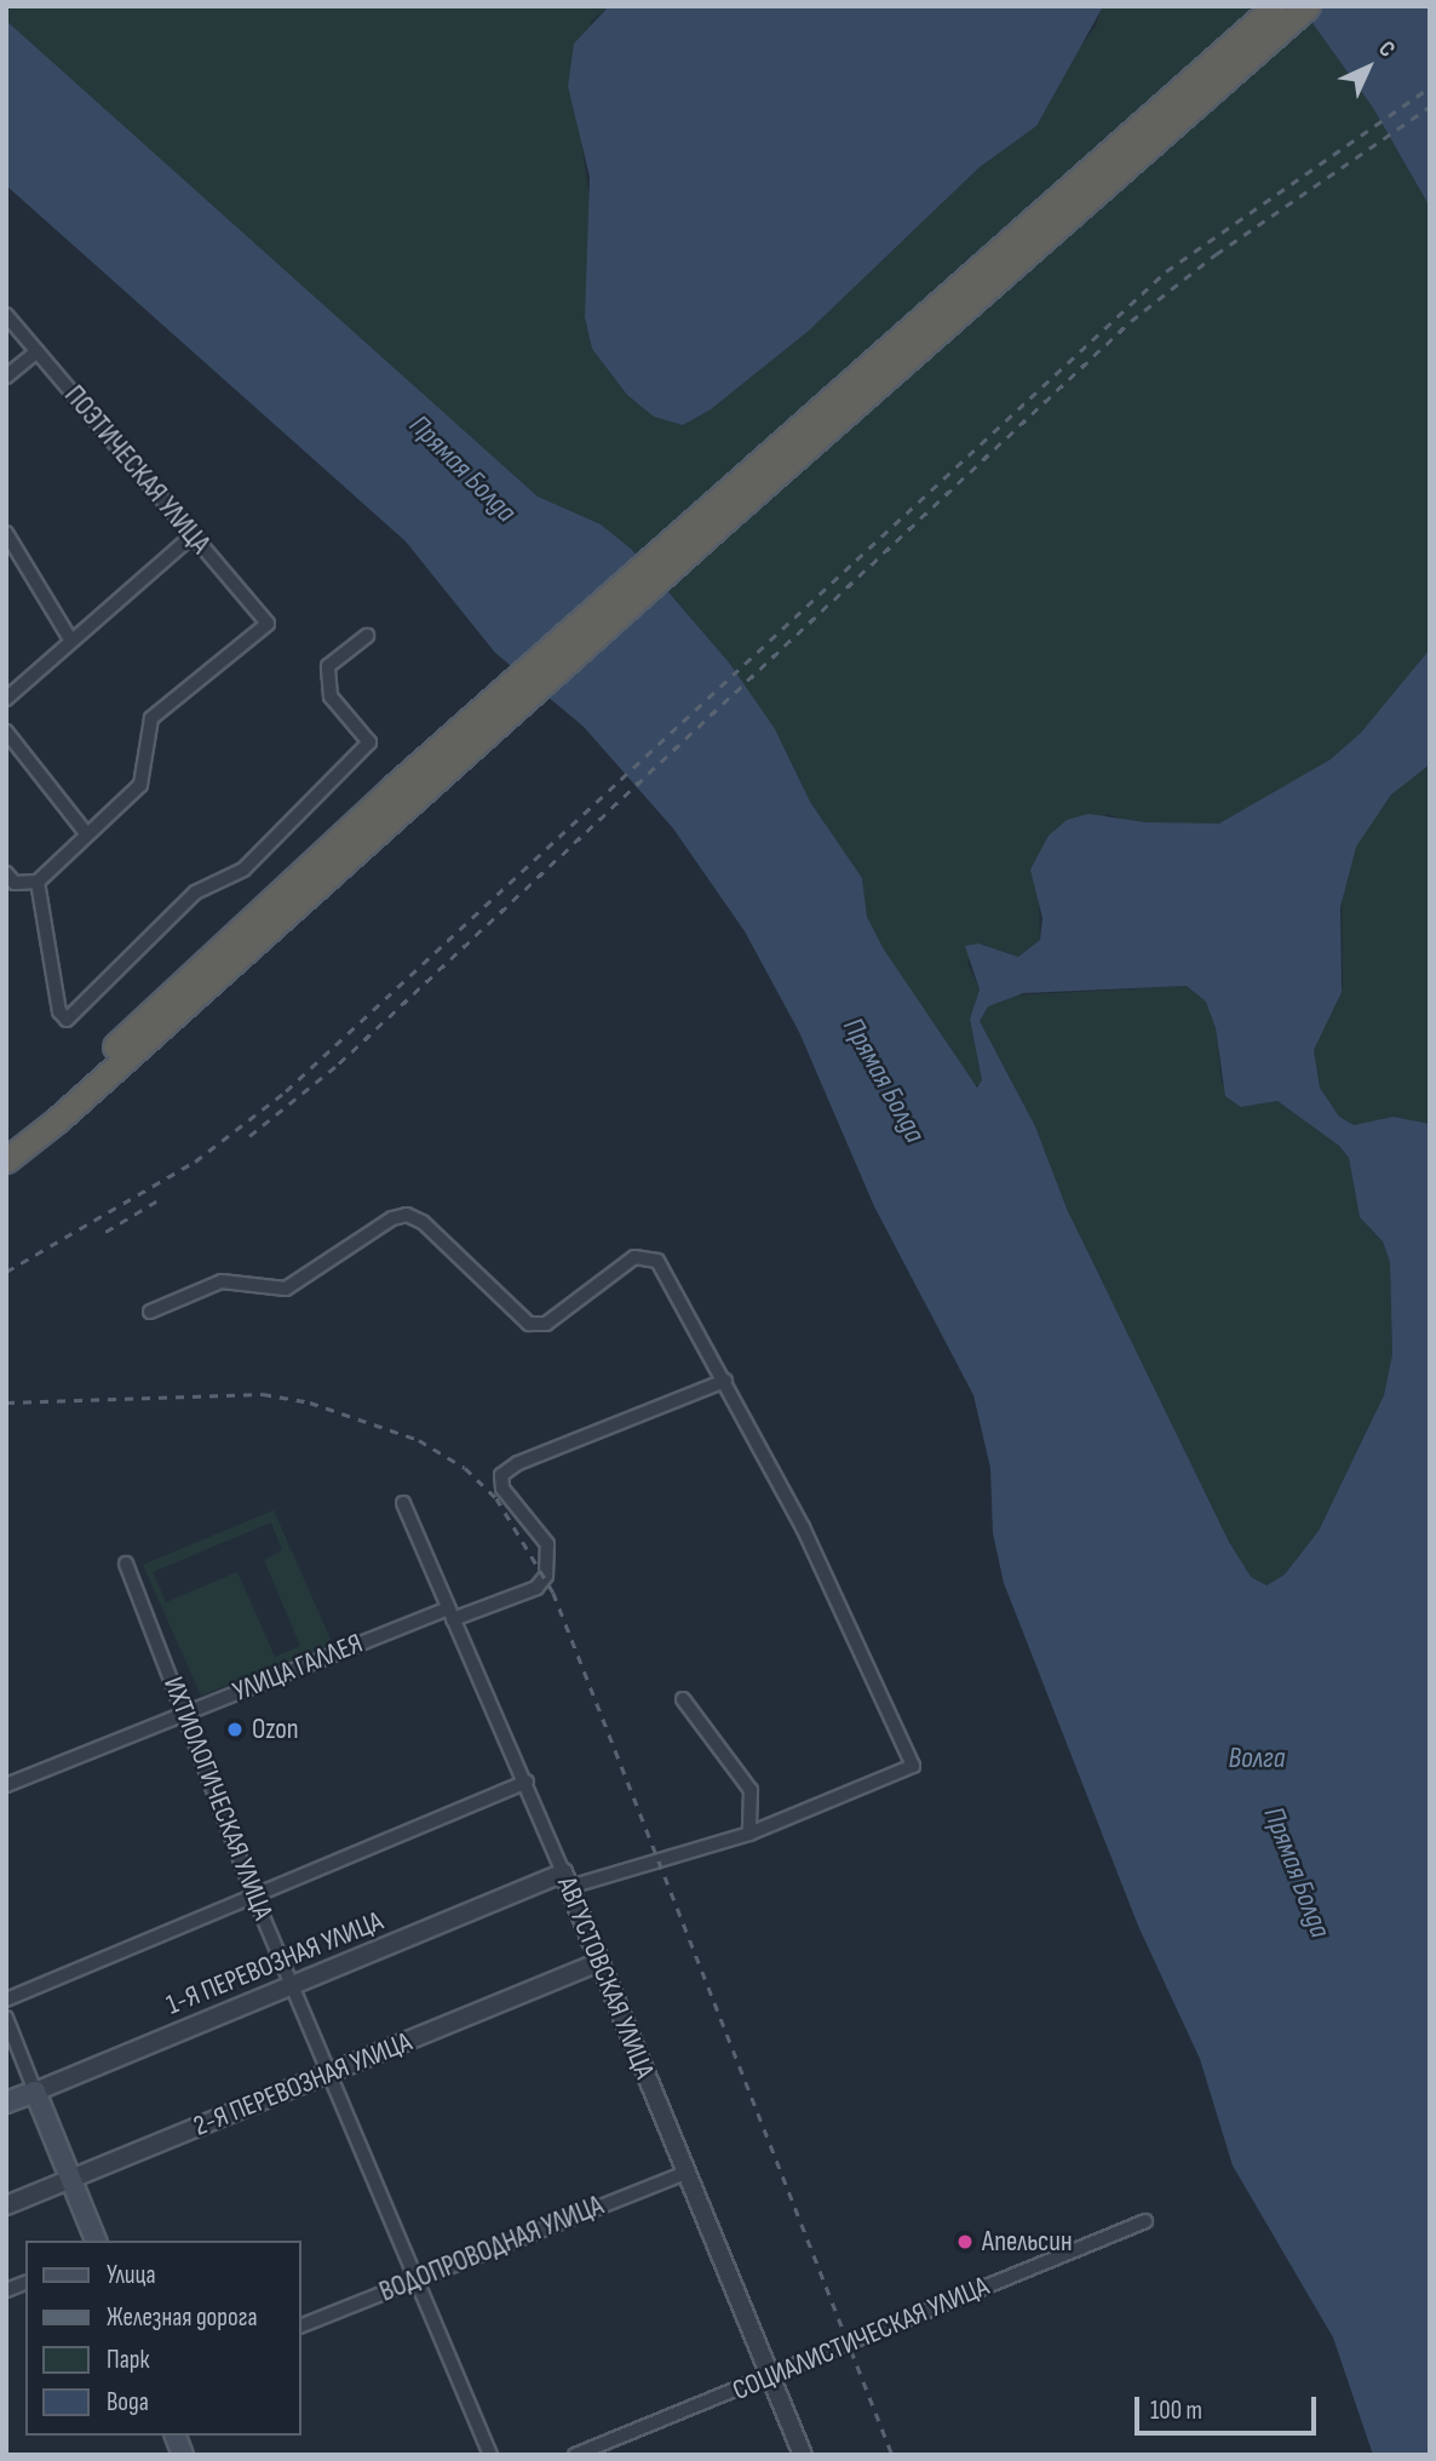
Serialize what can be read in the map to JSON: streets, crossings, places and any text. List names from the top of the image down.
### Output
{
  "streets": {
    "main road": ["1-Я ПЕРЕВОЗНАЯ УЛИЦА"],
    "street": [
      "ПОЭТИЧЕСКАЯ УЛИЦА",
      "УЛИЦА ГАЛЛЕЯ",
      "ИХТИОЛОГИЧЕСКАЯ УЛИЦА",
      "АВГУСТОВСКАЯ УЛИЦА",
      "2-Я ПЕРЕВОЗНАЯ УЛИЦА",
      "ВОДОПРОВОДНАЯ УЛИЦА",
      "СОЦИАЛИСТИЧЕСКАЯ УЛИЦА"
    ]
  },
  "crossings": [
    ["УЛИЦА ГАЛЛЕЯ", "ИХТИОЛОГИЧЕСКАЯ УЛИЦА"],
    ["УЛИЦА ГАЛЛЕЯ", "АВГУСТОВСКАЯ УЛИЦА"],
    ["ИХТИОЛОГИЧЕСКАЯ УЛИЦА", "1-Я ПЕРЕВОЗНАЯ УЛИЦА"],
    ["ИХТИОЛОГИЧЕСКАЯ УЛИЦА", "2-Я ПЕРЕВОЗНАЯ УЛИЦА"],
    ["ИХТИОЛОГИЧЕСКАЯ УЛИЦА", "ВОДОПРОВОДНАЯ УЛИЦА"],
    ["1-Я ПЕРЕВОЗНАЯ УЛИЦА", "АВГУСТОВСКАЯ УЛИЦА"],
    ["АВГУСТОВСКАЯ УЛИЦА", "2-Я ПЕРЕВОЗНАЯ УЛИЦА"],
    ["АВГУСТОВСКАЯ УЛИЦА", "ВОДОПРОВОДНАЯ УЛИЦА"],
    ["АВГУСТОВСКАЯ УЛИЦА", "СОЦИАЛИСТИЧЕСКАЯ УЛИЦА"]
  ],
  "water": ["Прямая Болда", "Волга"],
  "places": ["Ozon", "Апельсин"],
  "legend": [
    "Улица",
    "Железная дорога",
    "Парк",
    "Вода"
  ],
  "scale_bar": "100 m",
  "north": "top right"
}
